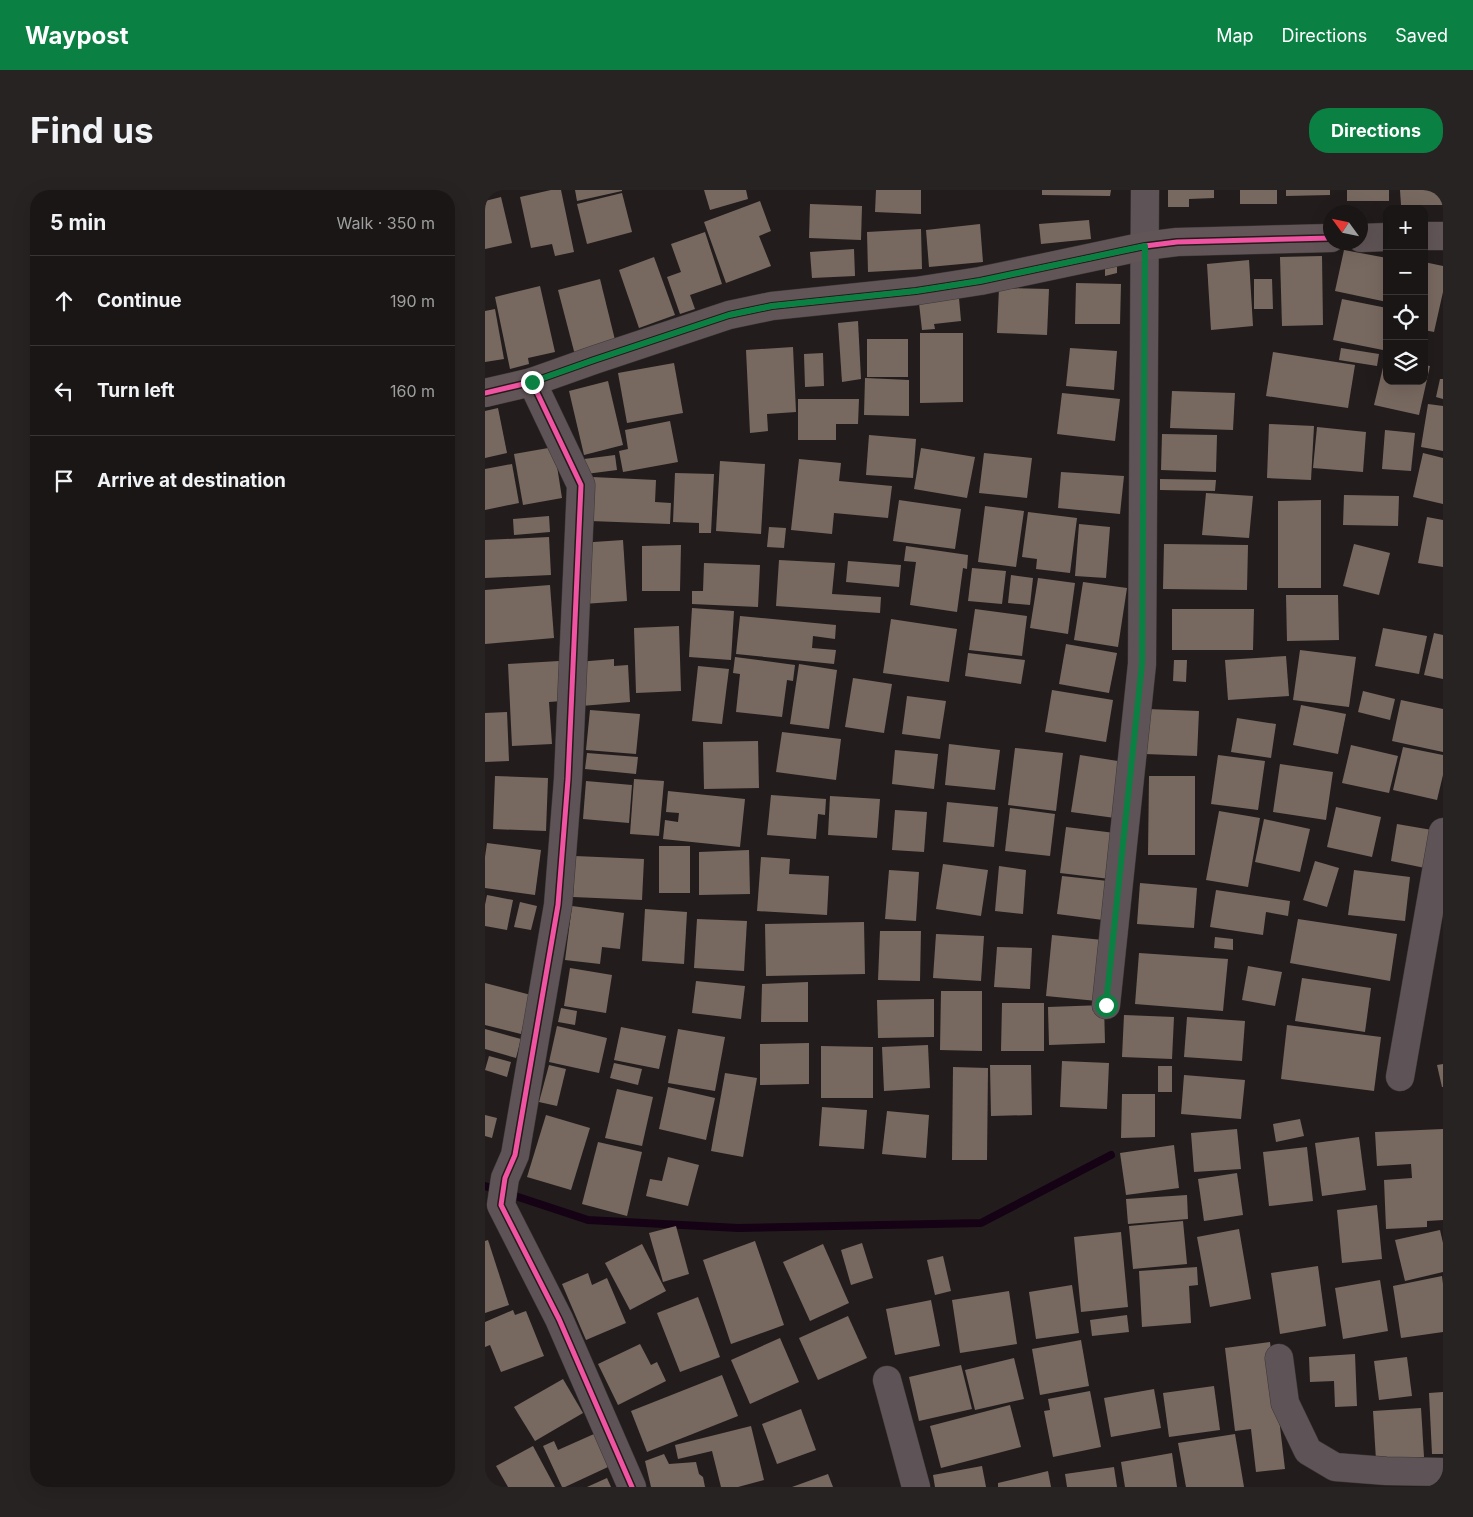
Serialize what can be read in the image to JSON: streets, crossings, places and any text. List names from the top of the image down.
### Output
{
  "north": "top left",
  "page": {
    "header": "Waypost",
    "nav": ["Map", "Directions", "Saved"],
    "buttons": "Directions",
    "title": "Find us",
    "heading": ["5 min", "Walk · 350 m"],
    "map_buttons": ["+", "−"],
    "list": [
      ["Continue", "190 m"],
      ["Turn left", "160 m"],
      "Arrive at destination"
    ]
  }
}
